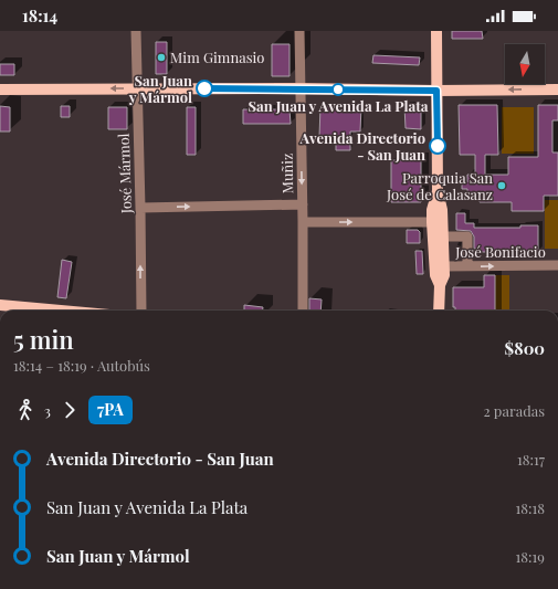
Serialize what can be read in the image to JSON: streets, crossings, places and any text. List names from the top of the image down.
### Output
{
  "streets": {
    "street": ["José Mármol", "Muñiz", "José Bonifacio"]
  },
  "one_way": ["José Mármol", "Muñiz", "José Bonifacio"],
  "places": [
    "Mim Gimnasio",
    "San Juan y Mármol",
    "San Juan y Avenida La Plata",
    "Avenida Directorio - San Juan",
    "Parroquia San José de Calasanz"
  ],
  "lines": ["bus line 7PA"],
  "north": "bottom",
  "page": {
    "status": "18:14",
    "heading": ["5 min", "18:14 – 18:19 · Autobús", "$800"],
    "legs": ["3", "7PA", "2 paradas"],
    "list": [
      {
        "name": "Avenida Directorio - San Juan",
        "value": "18:17"
      },
      {
        "name": "San Juan y Avenida La Plata",
        "value": "18:18"
      },
      {
        "name": "San Juan y Mármol",
        "value": "18:19"
      }
    ]
  }
}
